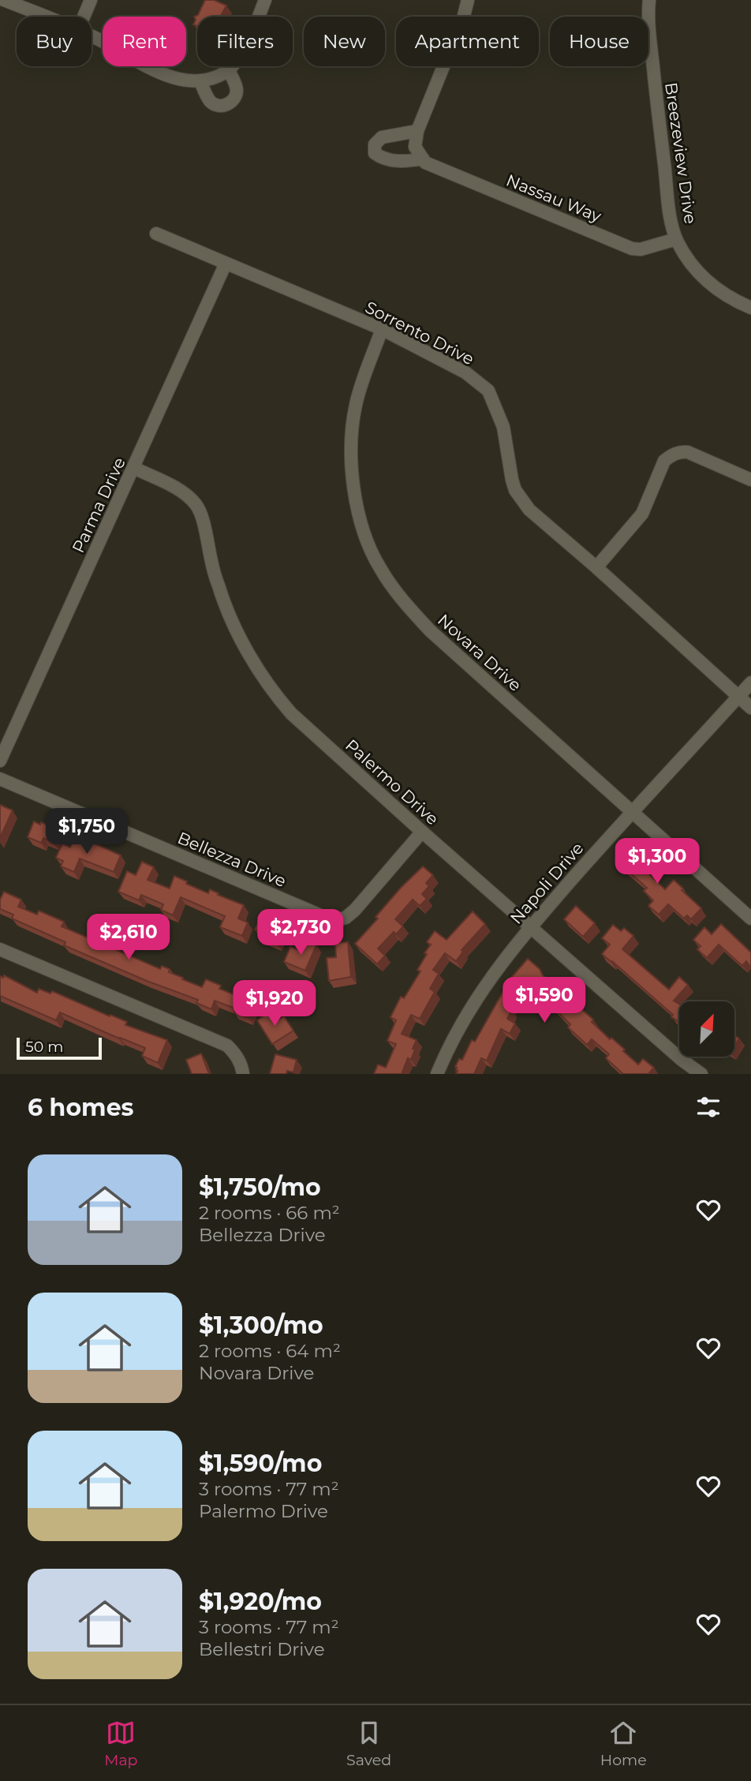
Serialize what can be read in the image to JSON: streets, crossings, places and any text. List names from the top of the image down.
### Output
{
  "streets": {
    "street": [
      "Breezeview Drive",
      "Nassau Way",
      "Sorrento Drive",
      "Parma Drive",
      "Novara Drive",
      "Palermo Drive",
      "Bellezza Drive",
      "Napoli Drive"
    ]
  },
  "crossings": [
    ["Breezeview Drive", "Nassau Way"],
    ["Sorrento Drive", "Parma Drive"],
    ["Sorrento Drive", "Novara Drive"],
    ["Sorrento Drive", "Napoli Drive"],
    ["Parma Drive", "Palermo Drive"],
    ["Novara Drive", "Napoli Drive"],
    ["Palermo Drive", "Bellezza Drive"],
    ["Palermo Drive", "Napoli Drive"]
  ],
  "scale_bar": "50 m",
  "north": "top right",
  "page": {
    "chip": [
      "Buy",
      "Rent",
      "Filters",
      "New",
      "Apartment",
      "House"
    ],
    "price": [
      "$1,750",
      "$1,300",
      "$2,730",
      "$2,610",
      "$1,590",
      "$1,920"
    ],
    "scale": "50 m",
    "heading": "6 homes",
    "list": [
      {
        "name": "$1,750/mo",
        "note": "2 rooms · 66 m² · Bellezza Drive"
      },
      {
        "name": "$1,300/mo",
        "note": "2 rooms · 64 m² · Novara Drive"
      },
      {
        "name": "$1,590/mo",
        "note": "3 rooms · 77 m² · Palermo Drive"
      },
      {
        "name": "$1,920/mo",
        "note": "3 rooms · 77 m² · Bellestri Drive"
      }
    ],
    "tabs": ["Map", "Saved", "Home"]
  }
}
